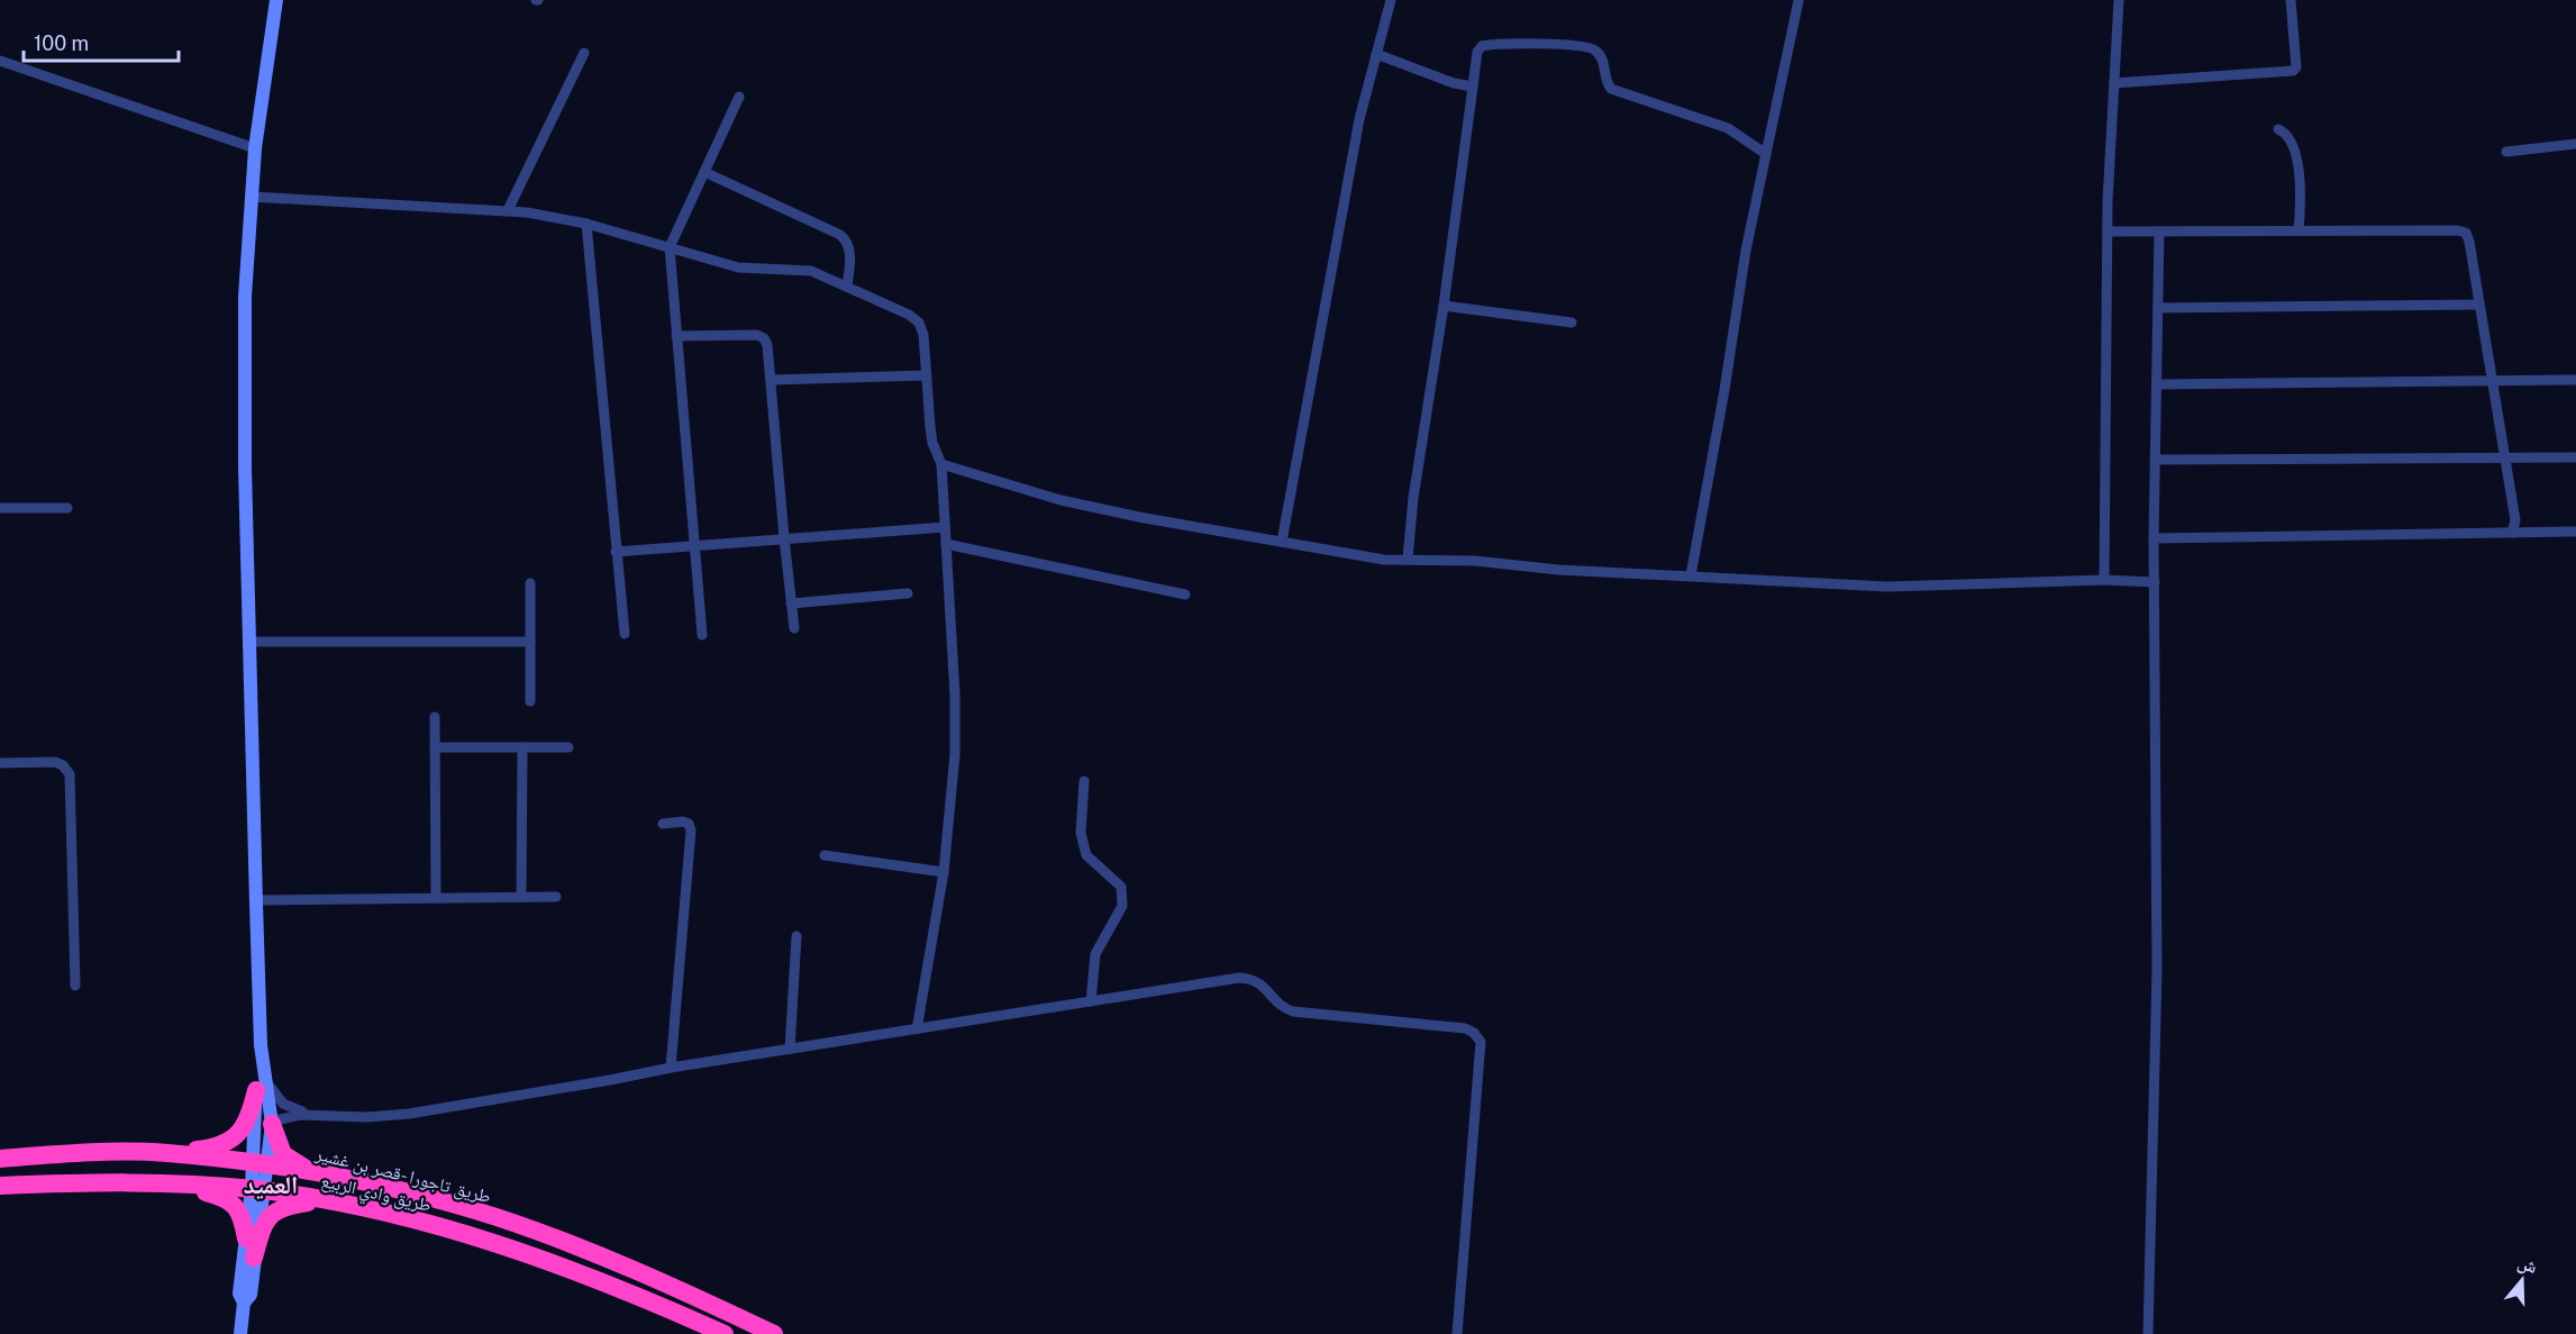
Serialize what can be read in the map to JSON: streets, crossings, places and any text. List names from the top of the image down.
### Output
{
  "streets": {
    "highway": ["طريق تاجورا -قصر بن غشير", "طريق وادي الربيع"]
  },
  "districts": ["العميد"],
  "scale_bar": "100 m",
  "north": "top"
}
